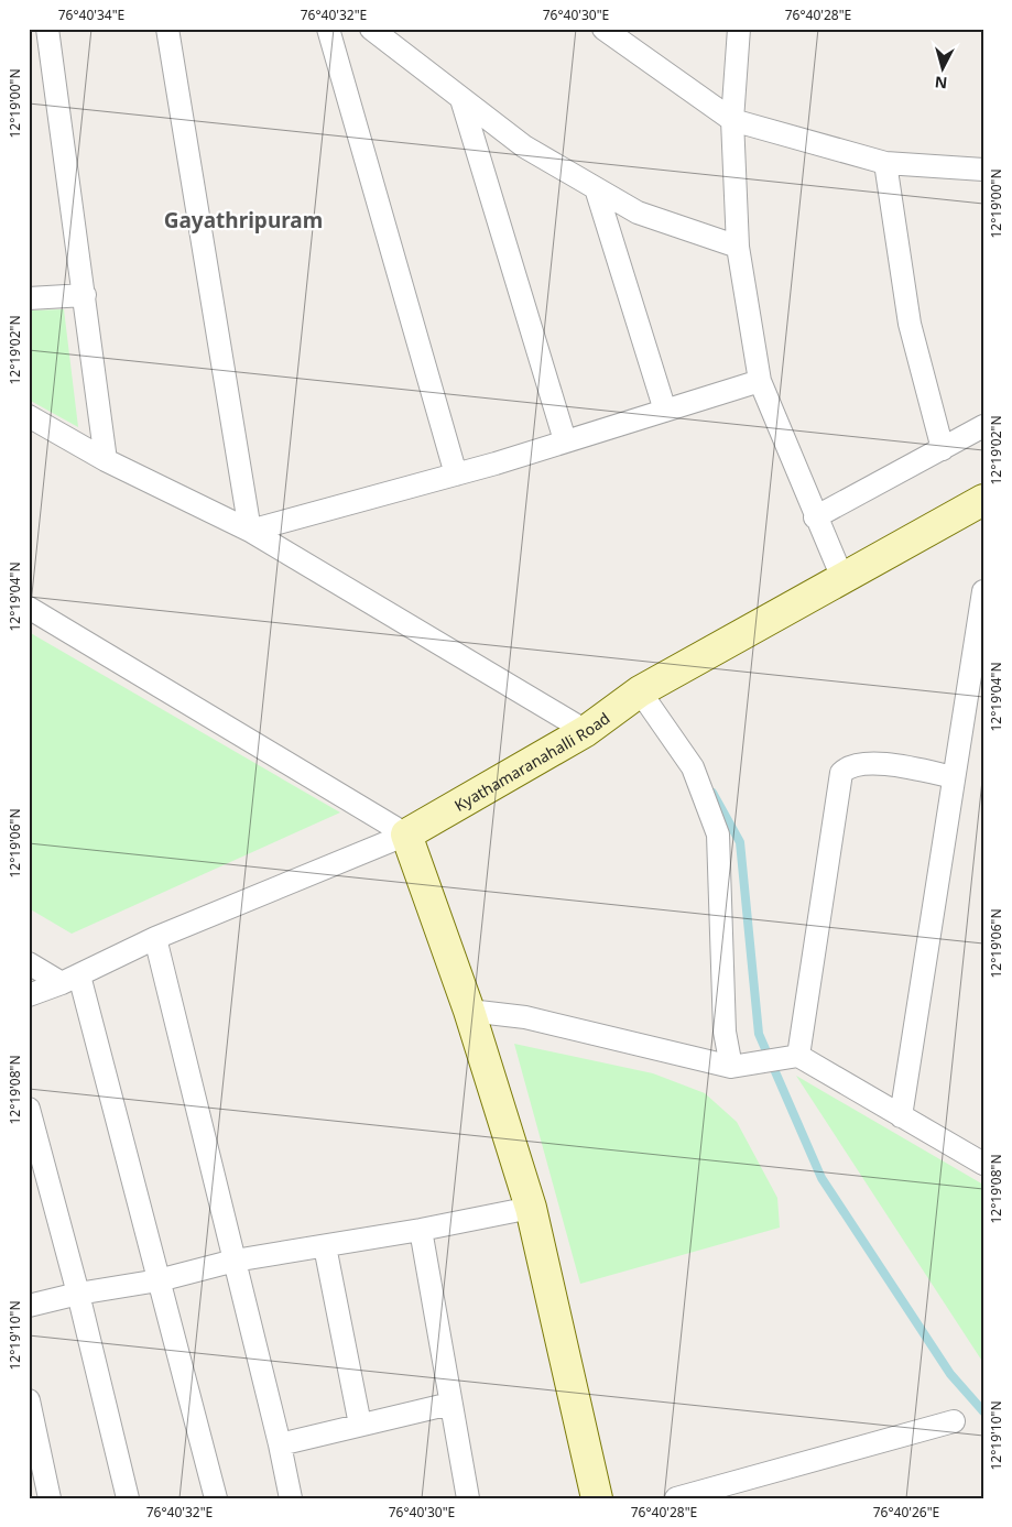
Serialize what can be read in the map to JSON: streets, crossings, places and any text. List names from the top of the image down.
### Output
{
  "streets": {
    "main road": ["Kyathamaranahalli Road"]
  },
  "districts": ["Gayathripuram"],
  "north": "bottom",
  "coordinates": [
    "76°40'34\"E",
    "76°40'32\"E",
    "76°40'30\"E",
    "76°40'28\"E",
    "12°19'00\"N",
    "12°19'02\"N",
    "12°19'04\"N",
    "12°19'06\"N",
    "12°19'08\"N",
    "12°19'10\"N",
    "76°40'26\"E"
  ]
}
